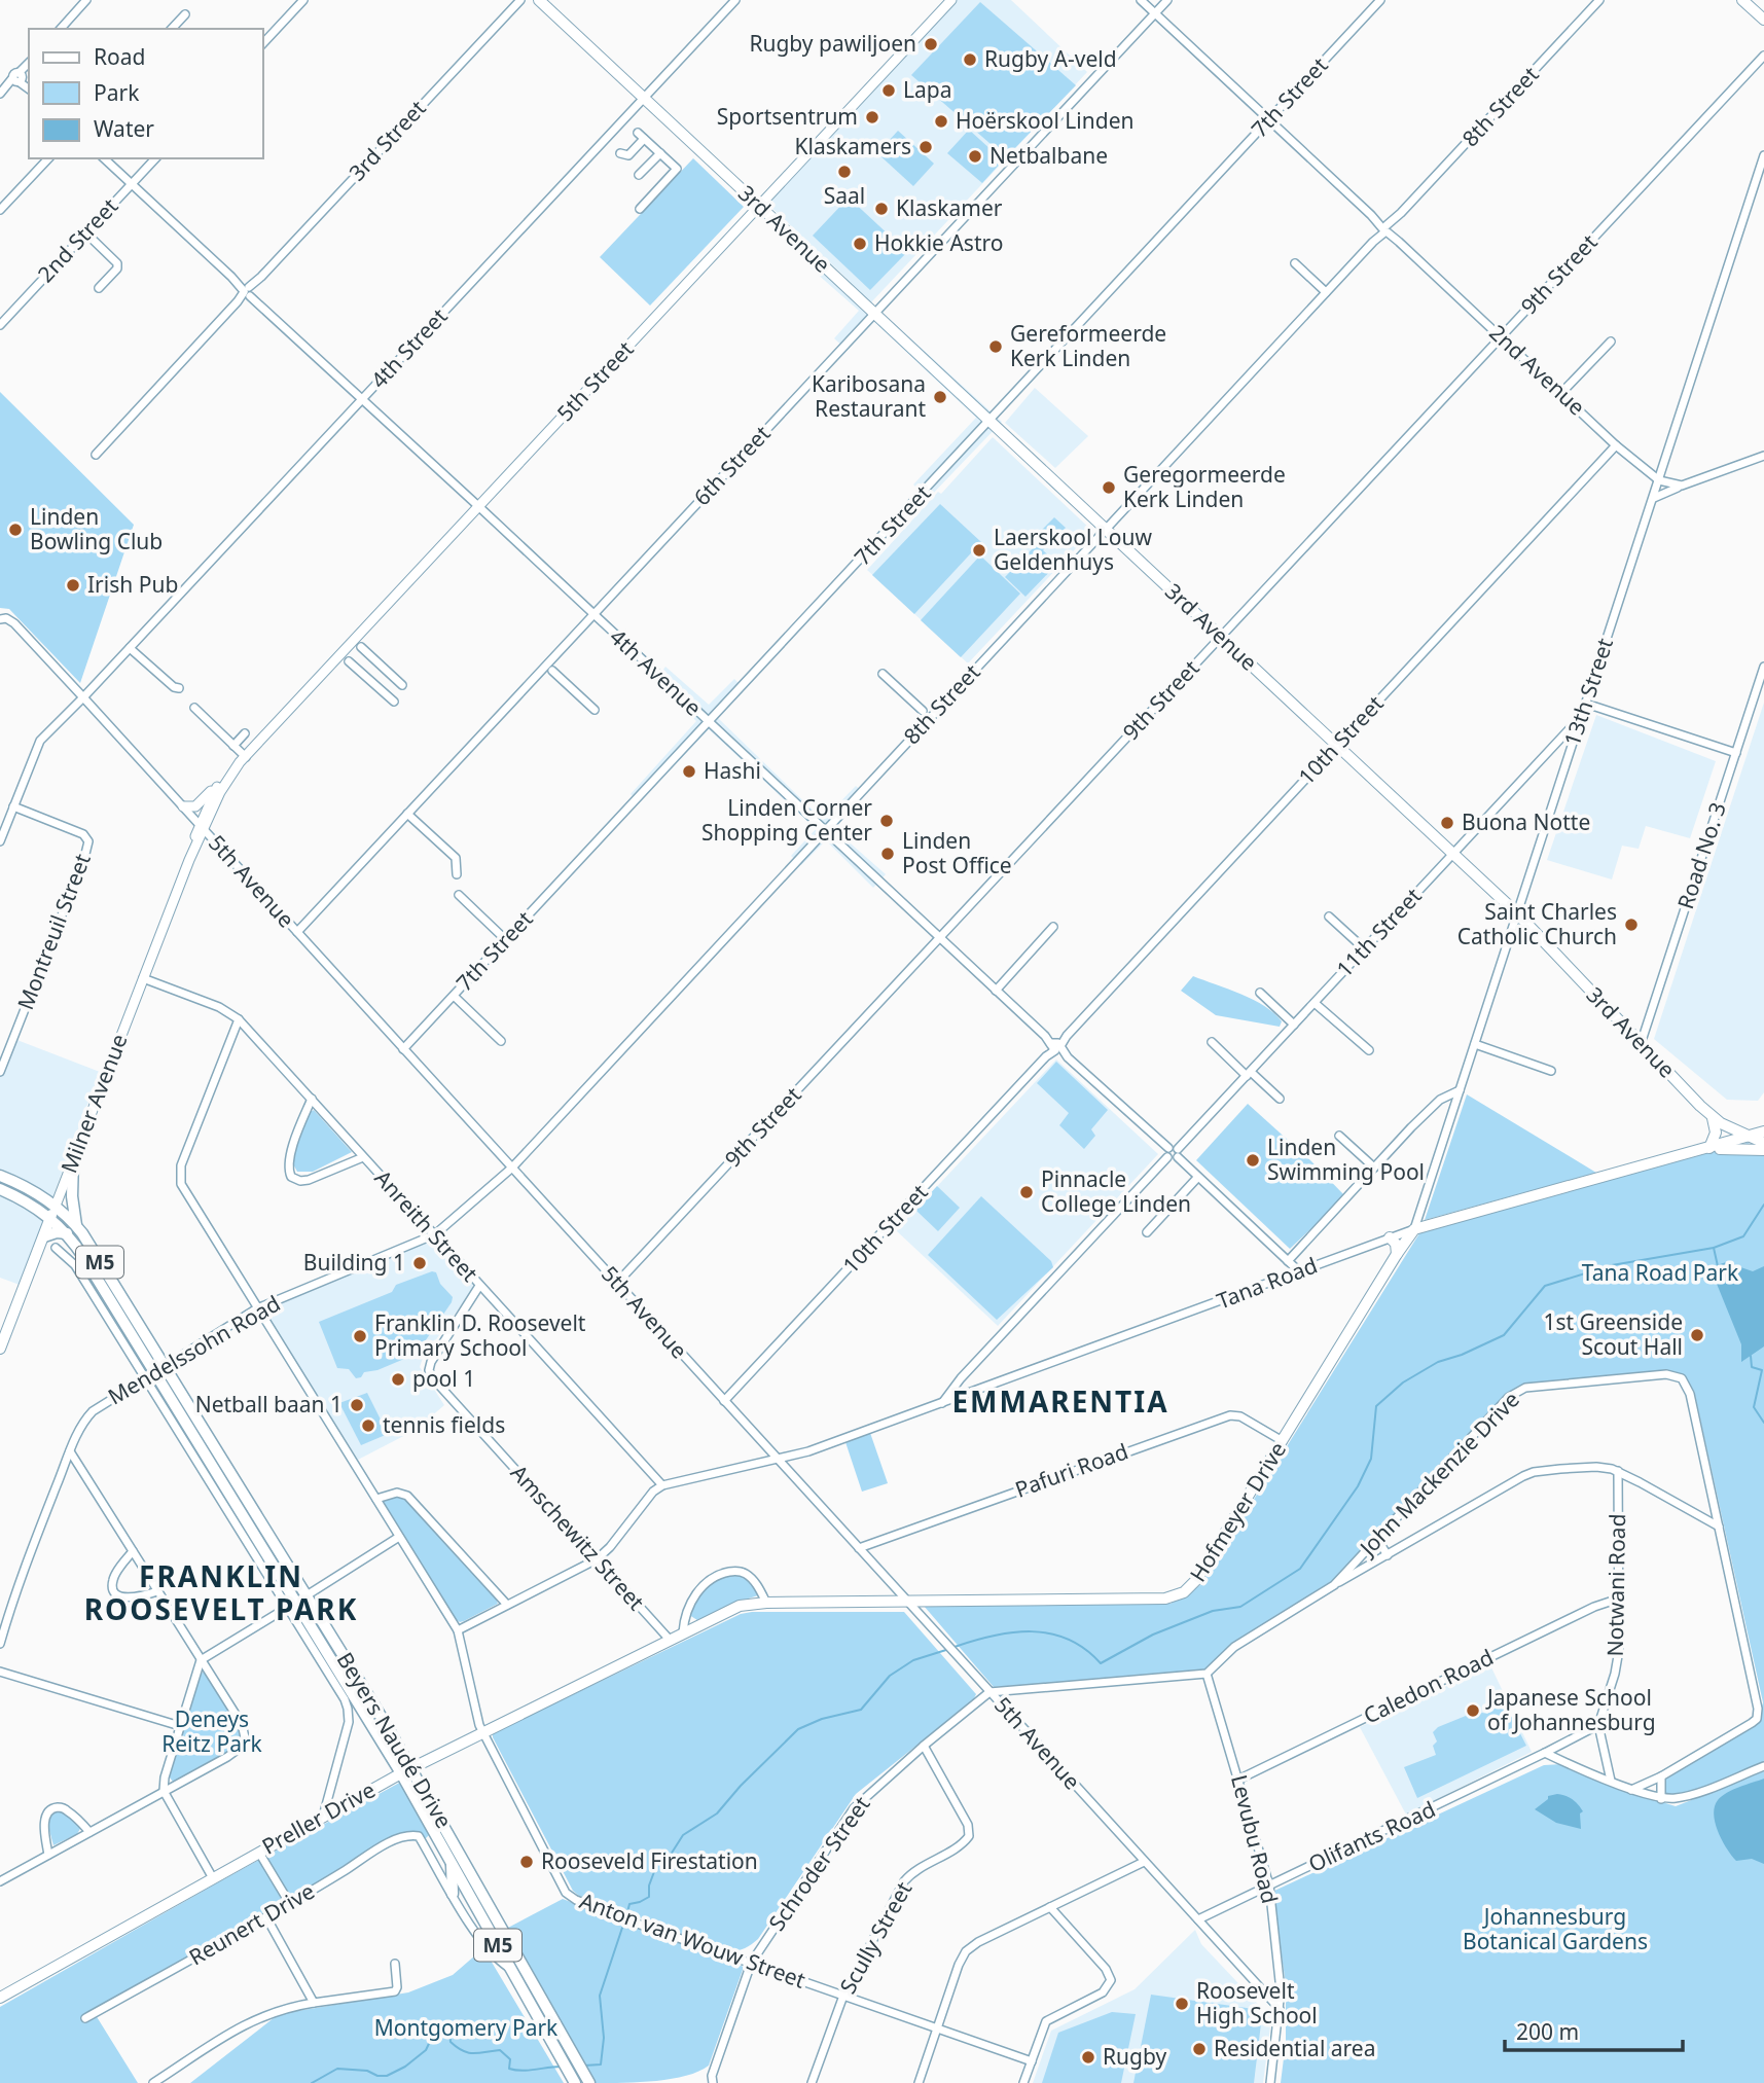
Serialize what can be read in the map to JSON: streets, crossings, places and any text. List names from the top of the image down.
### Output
{
  "streets": {
    "main road": [
      "3rd Avenue",
      "Milner Avenue",
      "M5",
      "Tana Road",
      "Hofmeyer Drive",
      "Beyers Naudé Drive",
      "Preller Drive"
    ],
    "street": [
      "7th Street",
      "8th Street",
      "3rd Street",
      "2nd Street",
      "9th Street",
      "4th Street",
      "2nd Avenue",
      "5th Street",
      "6th Street",
      "4th Avenue",
      "13th Street",
      "10th Street",
      "Road No. 3",
      "5th Avenue",
      "Montreuil Street",
      "11th Street",
      "Anreith Street",
      "Mendelssohn Road",
      "Pafuri Road",
      "John Mackenzie Drive",
      "Amschewitz Street",
      "Notwani Road",
      "Caledon Road",
      "Olifants Road",
      "Levubu Road",
      "Schroder Street",
      "Reunert Drive",
      "Scully Street",
      "Anton van Wouw Street"
    ]
  },
  "crossings": [
    ["7th Street", "3rd Avenue"],
    ["7th Street", "2nd Avenue"],
    ["7th Street", "4th Avenue"],
    ["7th Street", "5th Avenue"],
    ["8th Street", "3rd Avenue"],
    ["8th Street", "2nd Avenue"],
    ["8th Street", "4th Avenue"],
    ["8th Street", "5th Avenue"],
    ["8th Street", "Mendelssohn Road"],
    ["3rd Street", "4th Avenue"],
    ["3rd Avenue", "9th Street"],
    ["3rd Avenue", "4th Street"],
    ["3rd Avenue", "5th Street"],
    ["3rd Avenue", "6th Street"],
    ["3rd Avenue", "13th Street"],
    ["3rd Avenue", "10th Street"],
    ["3rd Avenue", "Road No. 3"],
    ["3rd Avenue", "11th Street"],
    ["3rd Avenue", "Tana Road"],
    ["2nd Street", "4th Avenue"],
    ["9th Street", "2nd Avenue"],
    ["9th Street", "4th Avenue"],
    ["9th Street", "5th Avenue"],
    ["4th Street", "4th Avenue"],
    ["4th Street", "5th Avenue"],
    ["4th Street", "Montreuil Street"],
    ["2nd Avenue", "6th Street"],
    ["2nd Avenue", "13th Street"],
    ["2nd Avenue", "10th Street"],
    ["5th Street", "4th Avenue"],
    ["5th Street", "5th Avenue"],
    ["5th Street", "Milner Avenue"],
    ["6th Street", "4th Avenue"],
    ["6th Street", "5th Avenue"],
    ["4th Avenue", "10th Street"],
    ["4th Avenue", "11th Street"],
    ["13th Street", "11th Street"],
    ["13th Street", "Tana Road"],
    ["13th Street", "Hofmeyer Drive"],
    ["10th Street", "5th Avenue"],
    ["5th Avenue", "Milner Avenue"],
    ["5th Avenue", "Tana Road"],
    ["5th Avenue", "Mendelssohn Road"],
    ["5th Avenue", "Pafuri Road"],
    ["5th Avenue", "Hofmeyer Drive"],
    ["5th Avenue", "Preller Drive"],
    ["5th Avenue", "Olifants Road"],
    ["5th Avenue", "Levubu Road"],
    ["5th Avenue", "Schroder Street"],
    ["Milner Avenue", "Anreith Street"],
    ["Milner Avenue", "Beyers Naudé Drive"],
    ["Anreith Street", "Tana Road"],
    ["Anreith Street", "Mendelssohn Road"],
    ["Anreith Street", "Amschewitz Street"],
    ["Anreith Street", "Anton van Wouw Street"],
    ["Tana Road", "Hofmeyer Drive"],
    ["Mendelssohn Road", "Beyers Naudé Drive"],
    ["Mendelssohn Road", "Anton van Wouw Street"],
    ["Pafuri Road", "Hofmeyer Drive"],
    ["John Mackenzie Drive", "Levubu Road"],
    ["Hofmeyer Drive", "Preller Drive"],
    ["Amschewitz Street", "Preller Drive"],
    ["Notwani Road", "Caledon Road"],
    ["Notwani Road", "Olifants Road"],
    ["Caledon Road", "Levubu Road"],
    ["Beyers Naudé Drive", "Preller Drive"],
    ["Beyers Naudé Drive", "Reunert Drive"],
    ["Preller Drive", "Anton van Wouw Street"],
    ["Olifants Road", "Levubu Road"],
    ["Schroder Street", "Scully Street"],
    ["Schroder Street", "Anton van Wouw Street"],
    ["Scully Street", "Anton van Wouw Street"]
  ],
  "districts": ["EMMARENTIA", "FRANKLIN ROOSEVELT PARK"],
  "parks": [
    "Tana Road Park",
    "Deneys Reitz Park",
    "Johannesburg Botanical Gardens",
    "Montgomery Park"
  ],
  "places": [
    "Rugby pawiljoen",
    "Rugby A-veld",
    "Lapa",
    "Sportsentrum",
    "Hoërskool Linden",
    "Klaskamers",
    "Netbalbane",
    "Saal",
    "Klaskamer",
    "Hokkie Astro",
    "Gereformeerde Kerk Linden",
    "Karibosana Restaurant",
    "Geregormeerde Kerk Linden",
    "Linden Bowling Club",
    "Laerskool Louw Geldenhuys",
    "Irish Pub",
    "Hashi",
    "Linden Corner Shopping Center",
    "Buona Notte",
    "Linden Post Office",
    "Saint Charles Catholic Church",
    "Linden Swimming Pool",
    "Pinnacle College Linden",
    "Building 1",
    "1st Greenside Scout Hall",
    "Franklin D. Roosevelt Primary School",
    "pool 1",
    "Netball baan 1",
    "tennis fields",
    "Japanese School of Johannesburg",
    "Rooseveld Firestation",
    "Roosevelt High School",
    "Residential area",
    "Rugby"
  ],
  "legend": ["Road", "Park", "Water"],
  "scale_bar": "200 m"
}
